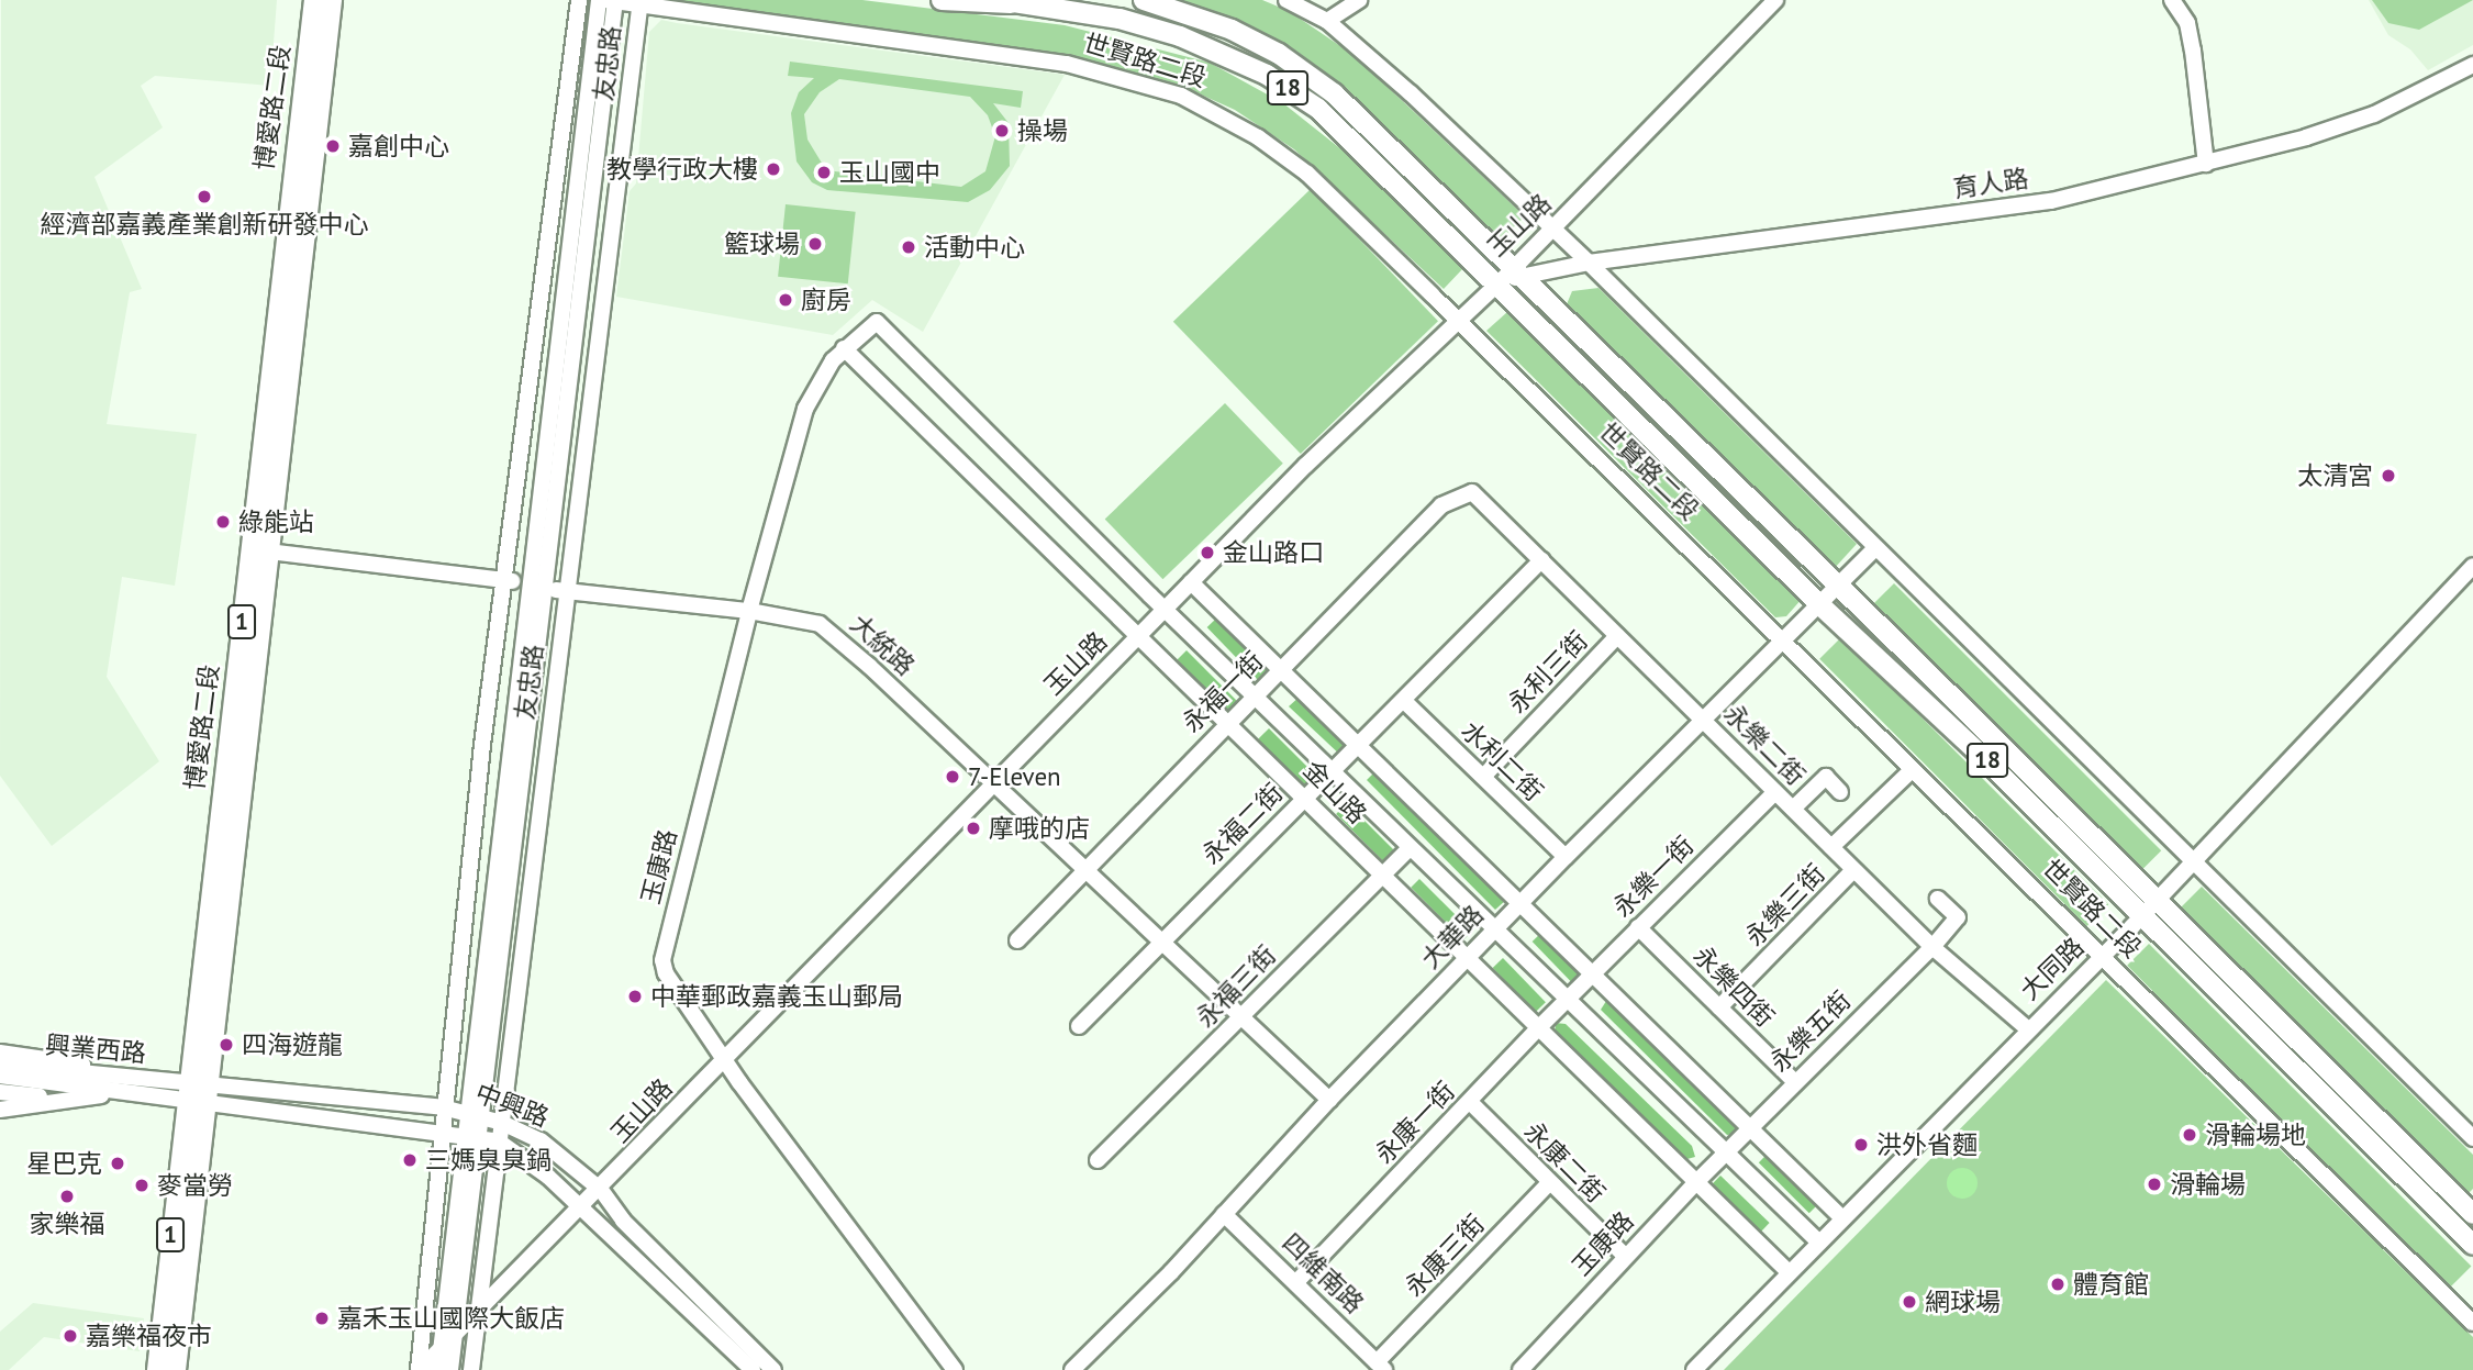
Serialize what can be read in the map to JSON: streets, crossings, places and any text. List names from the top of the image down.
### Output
{
  "streets": {
    "main road": [
      "世賢路二段",
      "18",
      "博愛路二段",
      "1"
    ],
    "street": [
      "友忠路",
      "育人路",
      "玉山路",
      "大統路",
      "永利三街",
      "永福一街",
      "永樂二街",
      "水利二街",
      "金山路",
      "永福二街",
      "玉康路",
      "永樂一街",
      "永樂三街",
      "大華路",
      "大同路",
      "永福三街",
      "永樂四街",
      "永樂五街",
      "興業西路",
      "中興路",
      "永康一街",
      "永康二街",
      "永康三街",
      "四維南路"
    ]
  },
  "crossings": [
    ["世賢路二段", "友忠路"],
    ["世賢路二段", "育人路"],
    ["世賢路二段", "玉山路"],
    ["世賢路二段", "大華路"],
    ["世賢路二段", "大同路"],
    ["友忠路", "玉山路"],
    ["友忠路", "大統路"],
    ["友忠路", "中興路"],
    ["博愛路二段", "大統路"],
    ["博愛路二段", "興業西路"],
    ["博愛路二段", "中興路"],
    ["育人路", "玉山路"],
    ["玉山路", "大統路"],
    ["玉山路", "金山路"],
    ["玉山路", "玉康路"],
    ["玉山路", "中興路"],
    ["大統路", "永福一街"],
    ["大統路", "永福二街"],
    ["大統路", "玉康路"],
    ["大統路", "大華路"],
    ["大統路", "永福三街"],
    ["永利三街", "永樂二街"],
    ["永利三街", "水利二街"],
    ["永福一街", "永樂二街"],
    ["永福一街", "金山路"],
    ["永樂二街", "永福二街"],
    ["永樂二街", "永樂一街"],
    ["永樂二街", "永樂三街"],
    ["永樂二街", "大華路"],
    ["永樂二街", "大同路"],
    ["永樂二街", "永樂五街"],
    ["水利二街", "永福二街"],
    ["水利二街", "大華路"],
    ["金山路", "永福二街"],
    ["金山路", "玉康路"],
    ["金山路", "永樂一街"],
    ["金山路", "大華路"],
    ["金山路", "大同路"],
    ["金山路", "永福三街"],
    ["金山路", "永樂五街"],
    ["金山路", "永康一街"],
    ["玉康路", "永樂五街"],
    ["玉康路", "永康二街"],
    ["永樂一街", "永樂四街"],
    ["永樂一街", "永康一街"],
    ["永樂三街", "永樂四街"],
    ["大華路", "四維南路"],
    ["永樂四街", "永樂五街"],
    ["興業西路", "中興路"],
    ["永康一街", "永康二街"],
    ["永康一街", "四維南路"],
    ["永康二街", "永康三街"],
    ["永康三街", "四維南路"]
  ],
  "places": [
    "操場",
    "嘉創中心",
    "教學行政大樓",
    "玉山國中",
    "經濟部嘉義產業創新研發中心",
    "籃球場",
    "活動中心",
    "廚房",
    "太清宮",
    "綠能站",
    "金山路口",
    "7-Eleven",
    "摩哦的店",
    "中華郵政嘉義玉山郵局",
    "四海遊龍",
    "滑輪場地",
    "洪外省麵",
    "三媽臭臭鍋",
    "星巴克",
    "滑輪場",
    "麥當勞",
    "家樂福",
    "體育館",
    "網球場",
    "嘉禾玉山國際大飯店",
    "嘉樂福夜市"
  ]
}
